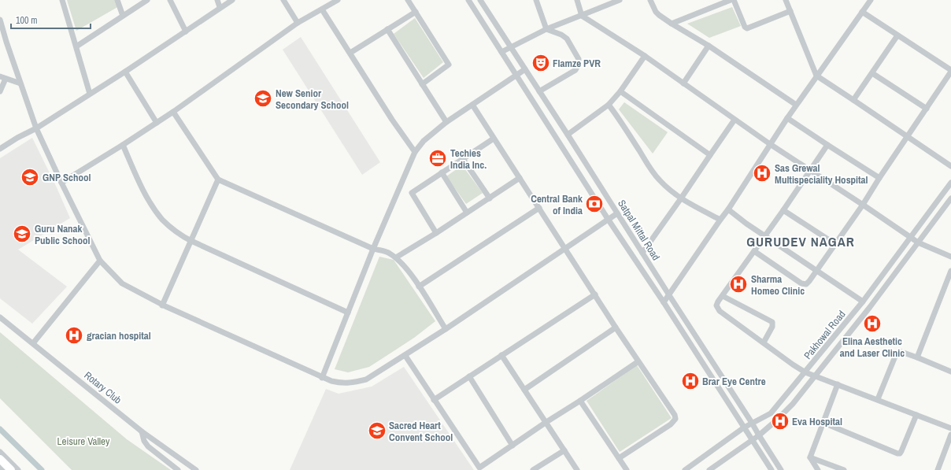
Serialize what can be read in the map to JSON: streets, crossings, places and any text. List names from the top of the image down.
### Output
{
  "streets": {
    "street": ["Satpal Mittal Road", "Pakhowal Road", "Rotary Club"]
  },
  "crossings": [
    ["Satpal Mittal Road", "Pakhowal Road"]
  ],
  "districts": ["GURUDEV NAGAR"],
  "parks": ["Leisure Valley"],
  "places": {
    "theatre": ["Flamze PVR"],
    "school or university": [
      "New Senior Secondary School",
      "GNP School",
      "Guru Nanak Public School",
      "Sacred Heart Convent School"
    ],
    "office": ["Techies India Inc."],
    "hospital": [
      "Sas Grewal Multispeciality Hospital",
      "Sharma Homeo Clinic",
      "Elina Aesthetic and Laser Clinic",
      "gracian hospital",
      "Brar Eye Centre",
      "Eva Hospital"
    ],
    "bank": ["Central Bank of India"]
  },
  "scale_bar": "100 m"
}
